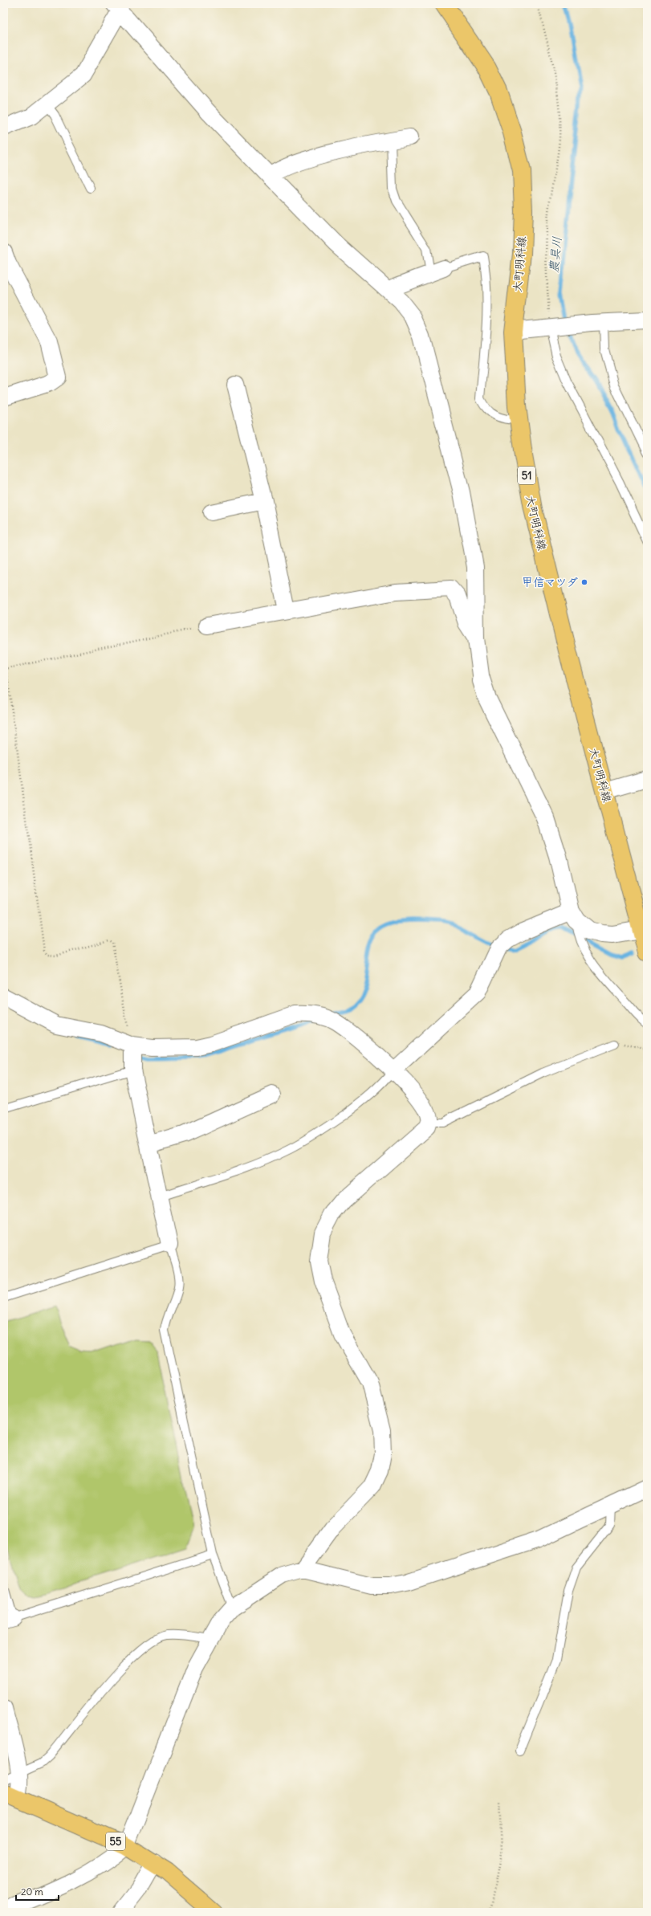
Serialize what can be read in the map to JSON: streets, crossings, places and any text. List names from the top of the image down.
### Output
{
  "streets": {
    "main road": ["大町明科線", "51", "55"]
  },
  "water": ["農具川"],
  "places": ["甲信マツダ"],
  "scale_bar": "20 m"
}
